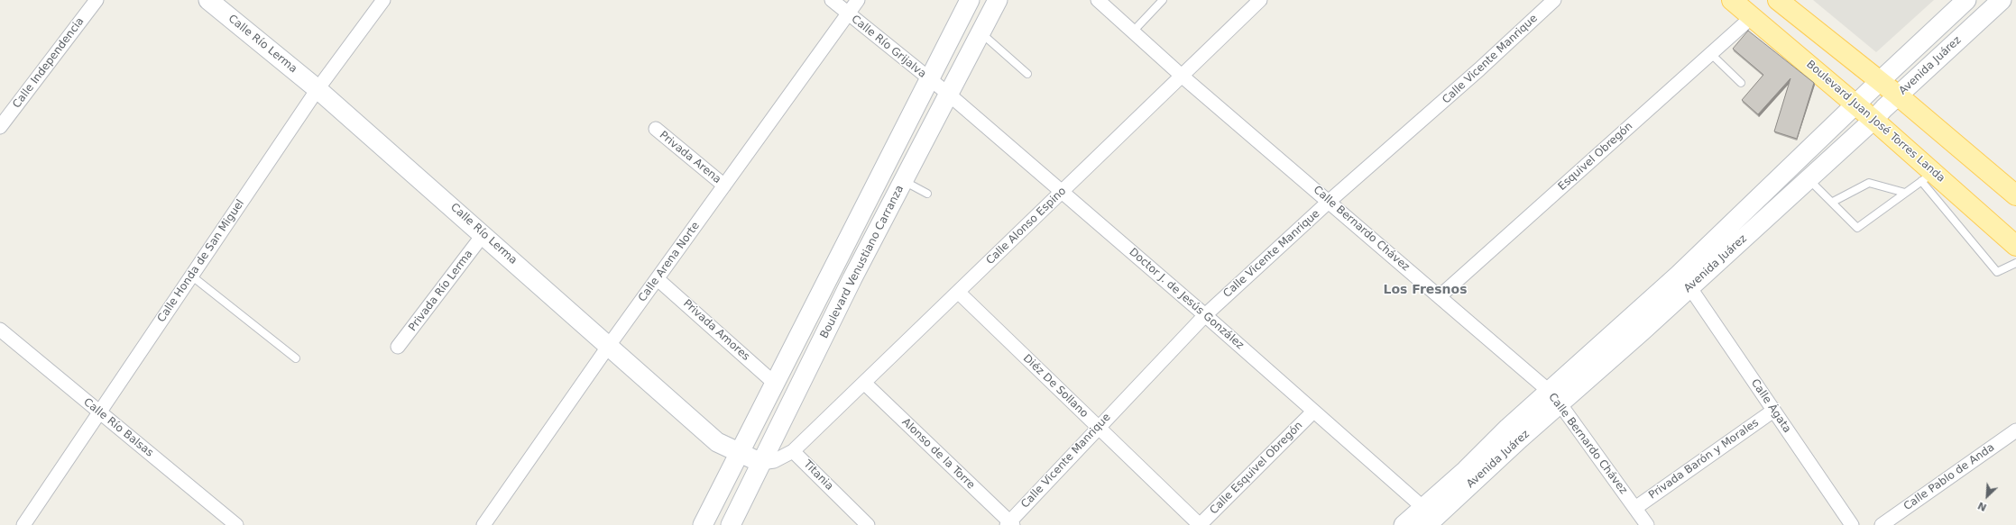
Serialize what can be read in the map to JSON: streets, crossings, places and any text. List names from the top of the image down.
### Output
{
  "streets": {
    "main road": [
      "Calle Río Lerma",
      "Avenida Juárez",
      "Boulevard Juan José Torres Landa",
      "Boulevard Venustiano Carranza"
    ],
    "street": [
      "Calle Río Grijalva",
      "Calle Vicente Manrique",
      "Calle Independencia",
      "Esquivel Obregón",
      "Privada Arena",
      "Calle Alonso Espino",
      "Calle Bernardo Chávez",
      "Calle Honda de San Miguel",
      "Calle Arena Norte",
      "Privada Río Lerma",
      "Doctor J. de Jesús González",
      "Privada Amores",
      "Diéz De Sollano",
      "Calle Ágata",
      "Calle Río Balsas",
      "Alonso de la Torre",
      "Privada Barón y Morales",
      "Calle Esquivel Obregón",
      "Titania",
      "Calle Pablo de Anda"
    ]
  },
  "crossings": [
    ["Calle Río Lerma", "Calle Honda de San Miguel"],
    ["Calle Río Lerma", "Calle Arena Norte"],
    ["Calle Río Lerma", "Boulevard Venustiano Carranza"],
    ["Calle Río Lerma", "Privada Río Lerma"],
    ["Calle Río Grijalva", "Calle Arena Norte"],
    ["Calle Río Grijalva", "Boulevard Venustiano Carranza"],
    ["Calle Río Grijalva", "Doctor J. de Jesús González"],
    ["Calle Vicente Manrique", "Calle Bernardo Chávez"],
    ["Calle Vicente Manrique", "Doctor J. de Jesús González"],
    ["Calle Vicente Manrique", "Diéz De Sollano"],
    ["Calle Vicente Manrique", "Alonso de la Torre"],
    ["Avenida Juárez", "Boulevard Juan José Torres Landa"],
    ["Avenida Juárez", "Calle Bernardo Chávez"],
    ["Avenida Juárez", "Doctor J. de Jesús González"],
    ["Avenida Juárez", "Calle Ágata"],
    ["Boulevard Juan José Torres Landa", "Esquivel Obregón"],
    ["Esquivel Obregón", "Calle Bernardo Chávez"],
    ["Privada Arena", "Calle Arena Norte"],
    ["Calle Alonso Espino", "Calle Bernardo Chávez"],
    ["Calle Alonso Espino", "Doctor J. de Jesús González"],
    ["Calle Alonso Espino", "Diéz De Sollano"],
    ["Calle Alonso Espino", "Alonso de la Torre"],
    ["Calle Alonso Espino", "Titania"],
    ["Calle Bernardo Chávez", "Privada Barón y Morales"],
    ["Calle Honda de San Miguel", "Calle Río Balsas"],
    ["Calle Arena Norte", "Privada Amores"],
    ["Boulevard Venustiano Carranza", "Doctor J. de Jesús González"],
    ["Doctor J. de Jesús González", "Calle Esquivel Obregón"],
    ["Diéz De Sollano", "Calle Esquivel Obregón"],
    ["Calle Ágata", "Privada Barón y Morales"]
  ],
  "districts": ["Los Fresnos"],
  "north": "bottom left"
}
